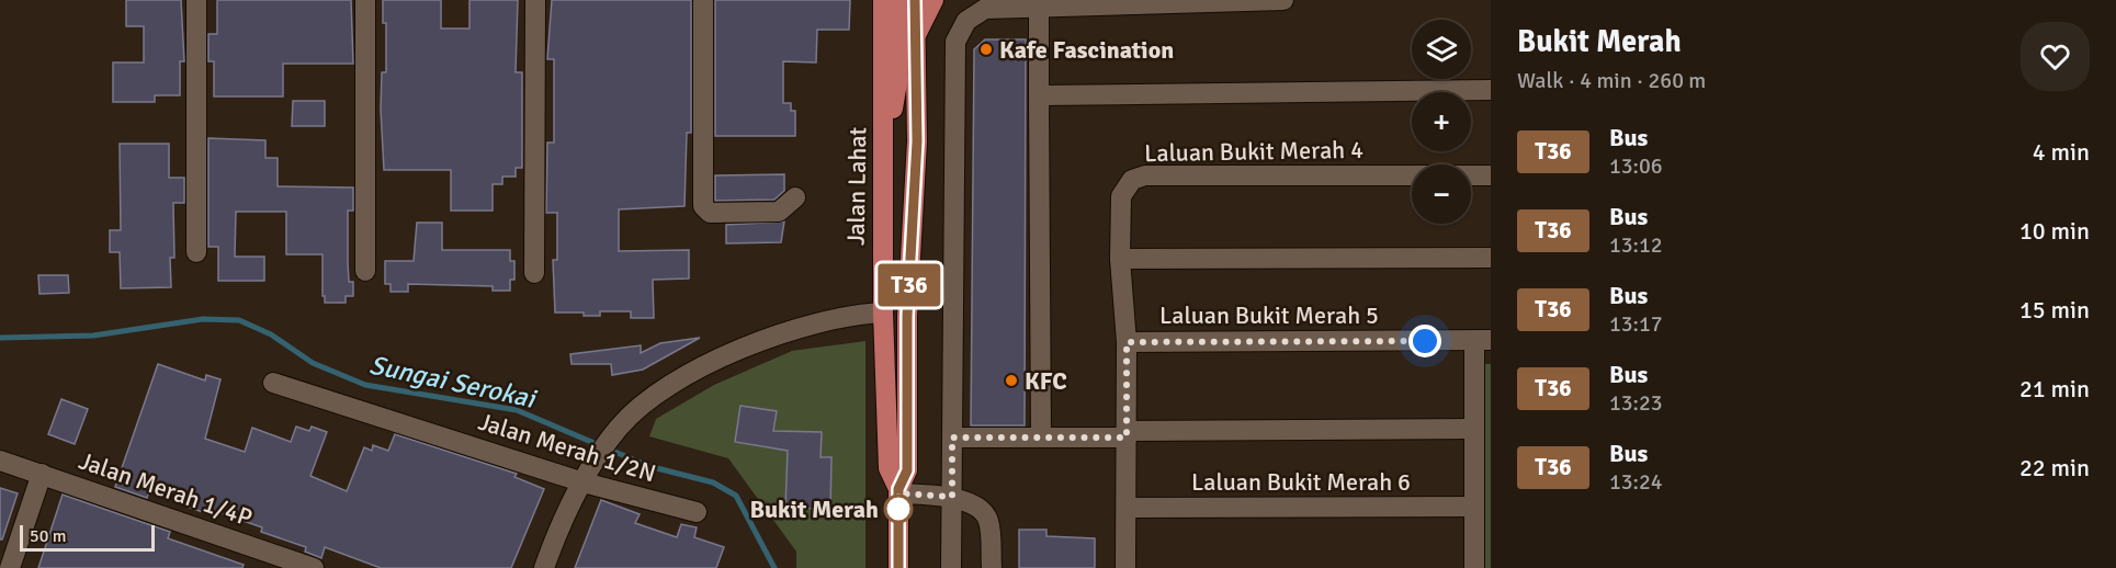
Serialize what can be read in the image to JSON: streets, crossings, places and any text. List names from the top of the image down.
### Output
{
  "streets": {
    "main road": ["Jalan Lahat"],
    "street": [
      "Laluan Bukit Merah 4",
      "Laluan Bukit Merah 5",
      "Jalan Merah 1/2N",
      "Laluan Bukit Merah 6",
      "Jalan Merah 1/4P"
    ]
  },
  "crossings": [
    ["Laluan Bukit Merah 4", "Laluan Bukit Merah 5"],
    ["Laluan Bukit Merah 4", "Laluan Bukit Merah 6"]
  ],
  "water": ["Sungai Serokai"],
  "places": ["Kafe Fascination", "KFC", "Bukit Merah"],
  "lines": ["bus line T36"],
  "scale_bar": "50 m",
  "page": {
    "on_map": "T36",
    "heading": ["Bukit Merah", "Walk · 4 min · 260 m"],
    "map_buttons": ["+", "−"],
    "list": [
      {
        "mark": "T36",
        "name": "Bus",
        "note": "13:06",
        "value": "4 min"
      },
      {
        "mark": "T36",
        "name": "Bus",
        "note": "13:12",
        "value": "10 min"
      },
      {
        "mark": "T36",
        "name": "Bus",
        "note": "13:17",
        "value": "15 min"
      },
      {
        "mark": "T36",
        "name": "Bus",
        "note": "13:23",
        "value": "21 min"
      },
      {
        "mark": "T36",
        "name": "Bus",
        "note": "13:24",
        "value": "22 min"
      }
    ],
    "scale": "50 m"
  }
}
